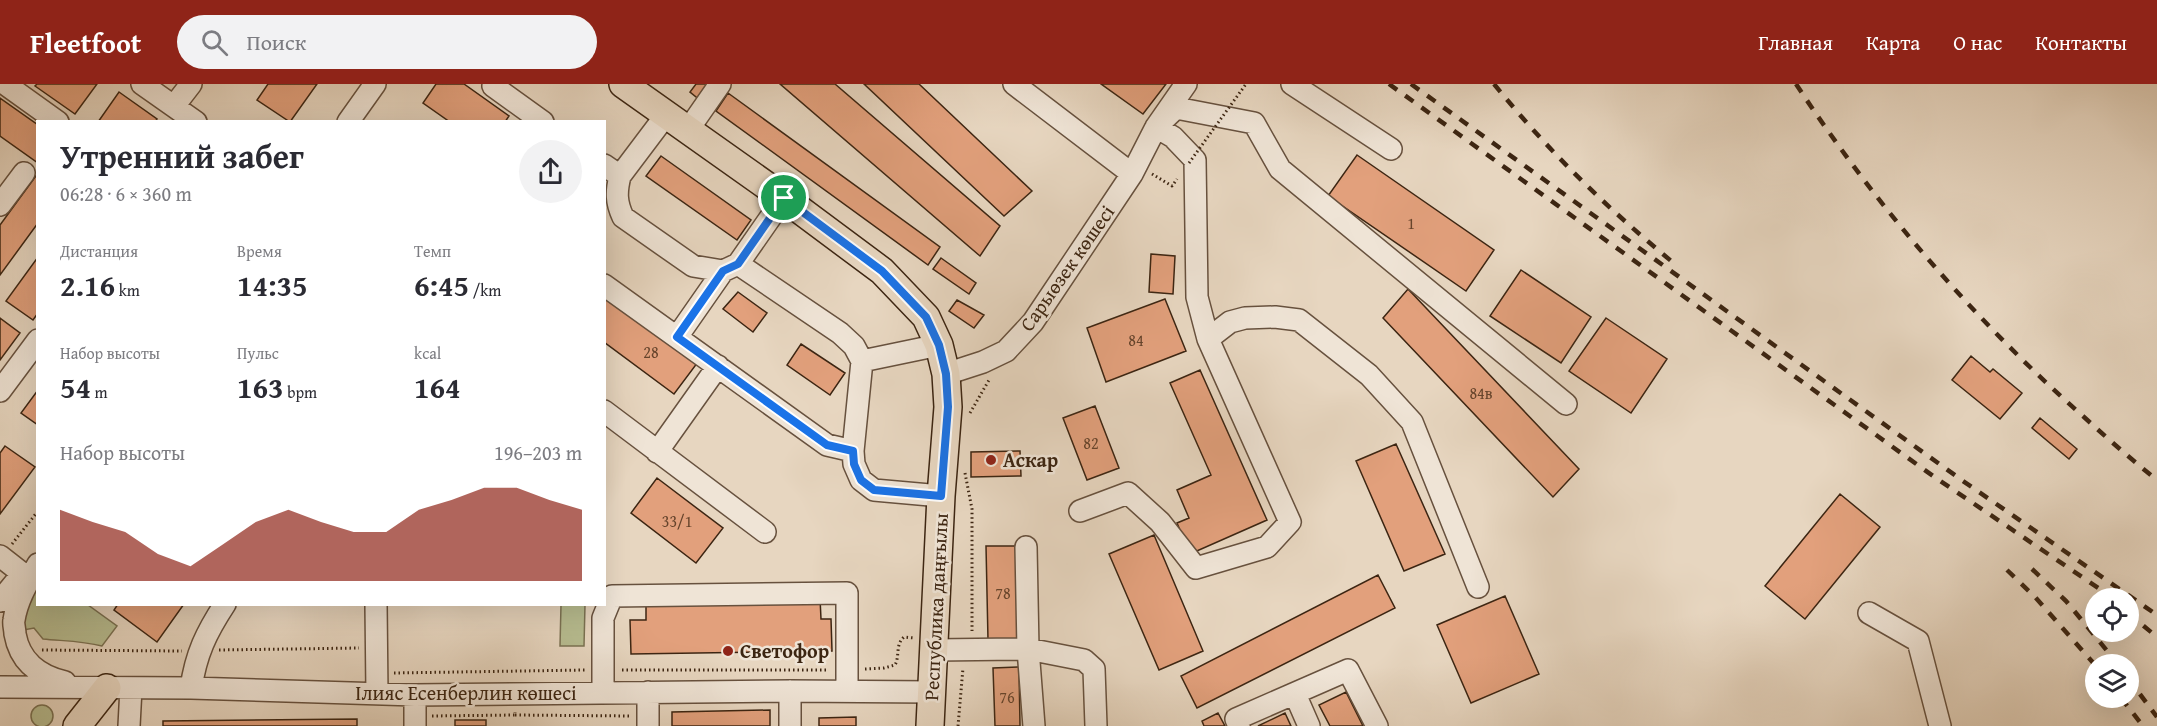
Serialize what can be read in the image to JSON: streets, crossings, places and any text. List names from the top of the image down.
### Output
{
  "streets": {
    "main road": ["Республика даңғылы"],
    "street": ["Сарыөзек көшесі", "Ілияс Есенберлин көшесі"]
  },
  "crossings": [
    ["Сарыөзек көшесі", "Республика даңғылы"],
    ["Республика даңғылы", "Ілияс Есенберлин көшесі"]
  ],
  "places": ["Аскар", "Светофор"],
  "house_numbers": [
    "1",
    "84",
    "28",
    "84в",
    "82",
    "33/1",
    "78",
    "76"
  ],
  "page": {
    "header": "Fleetfoot",
    "search": "Поиск",
    "nav": [
      "Главная",
      "Карта",
      "О нас",
      "Контакты"
    ],
    "heading": ["Утренний забег", "06:28 · 6 × 360 m"],
    "stats": [
      ["Дистанция", "2.16 km"],
      ["Время", "14:35"],
      ["Темп", "6:45 /km"],
      ["Набор высоты", "54 m"],
      ["Пульс", "163 bpm"],
      ["kcal", "164"]
    ],
    "chart": ["Набор высоты", "196–203 m"]
  }
}
